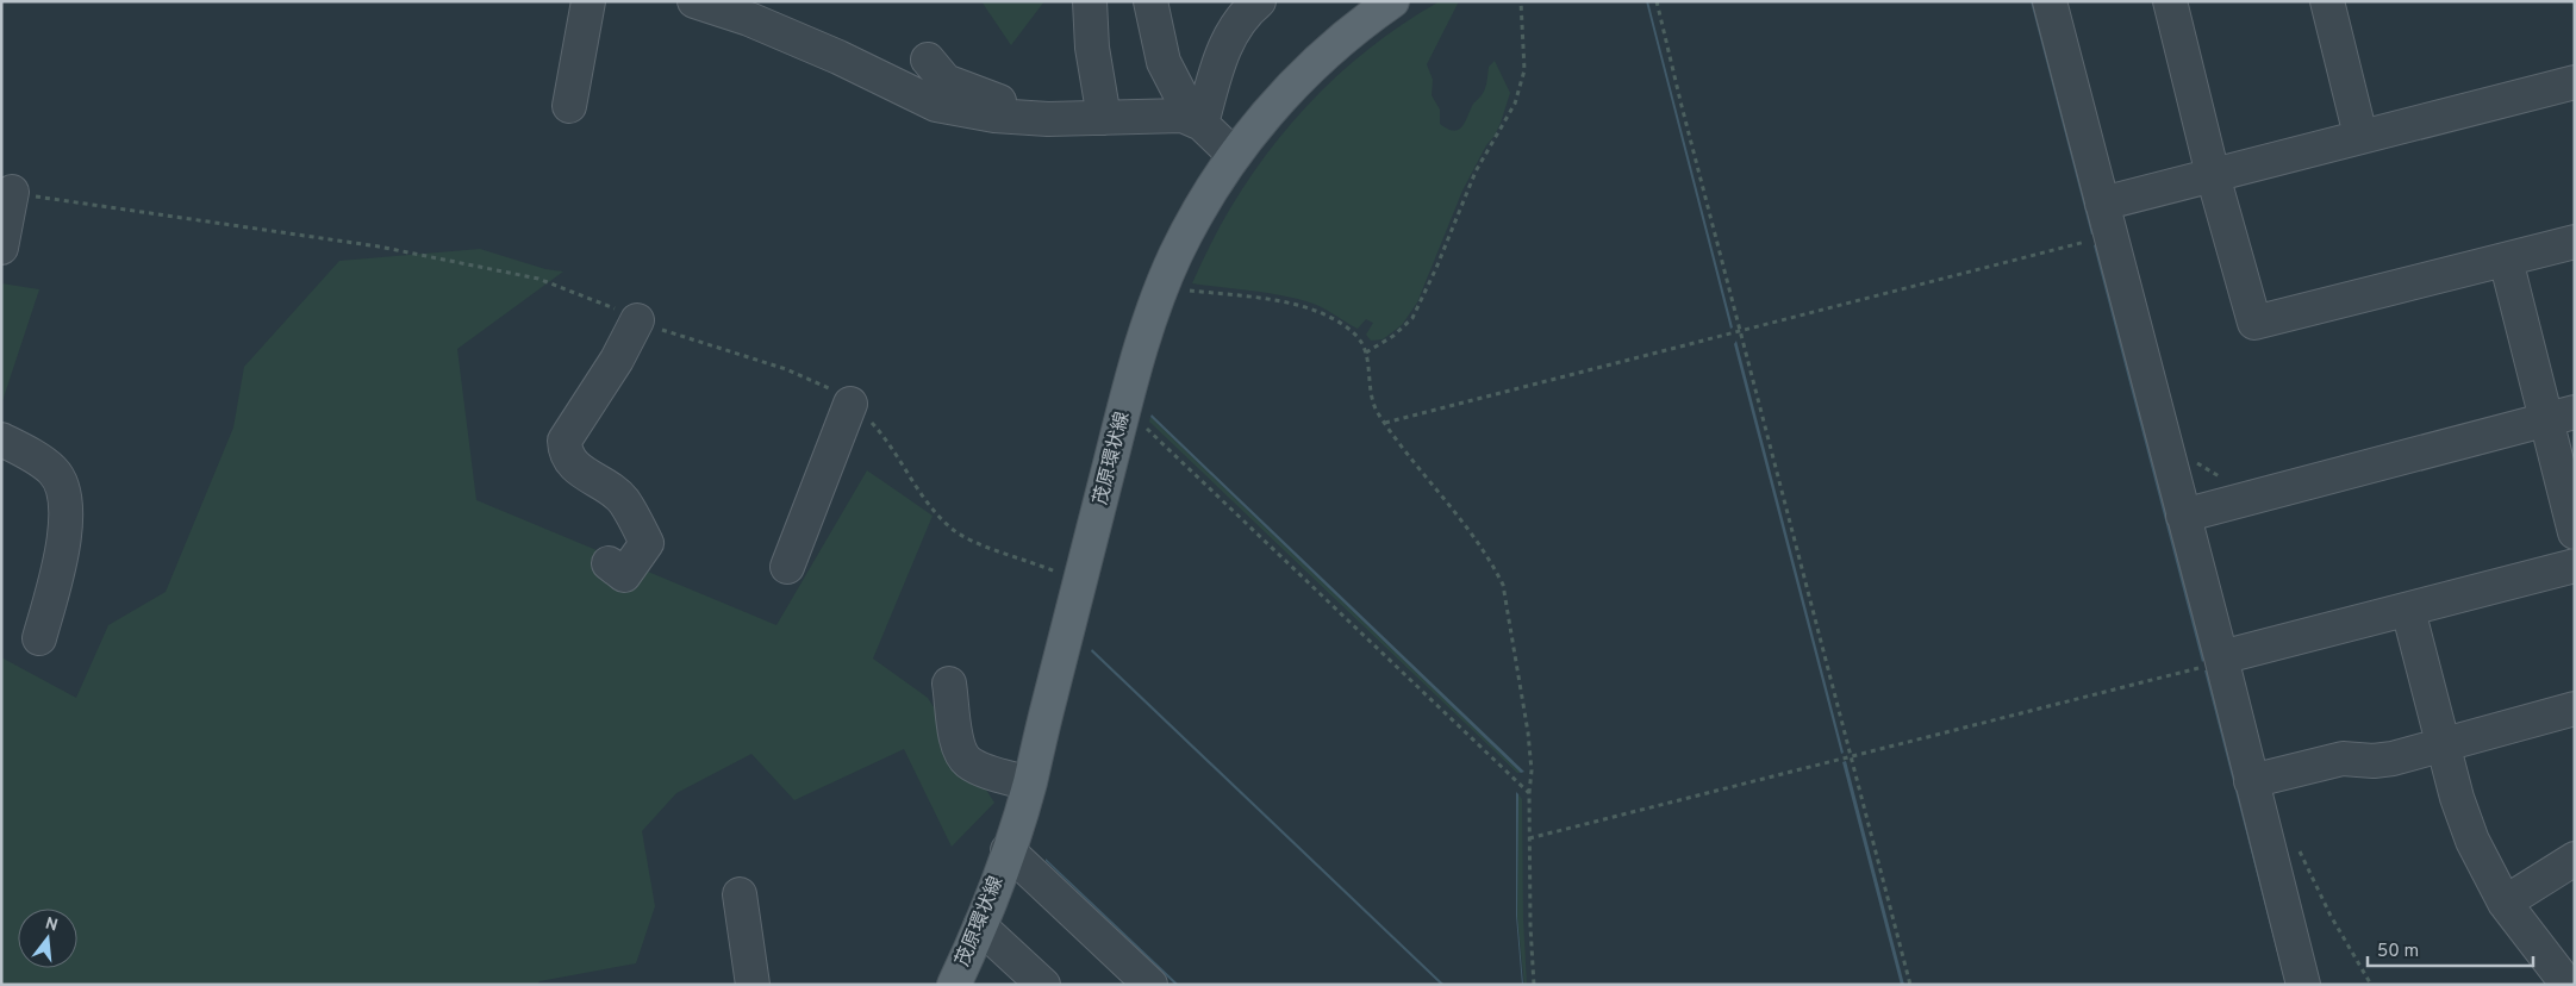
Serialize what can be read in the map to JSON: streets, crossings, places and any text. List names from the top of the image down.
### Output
{
  "streets": {
    "main road": ["茂原環状線"]
  },
  "scale_bar": "50 m",
  "north": "top"
}
